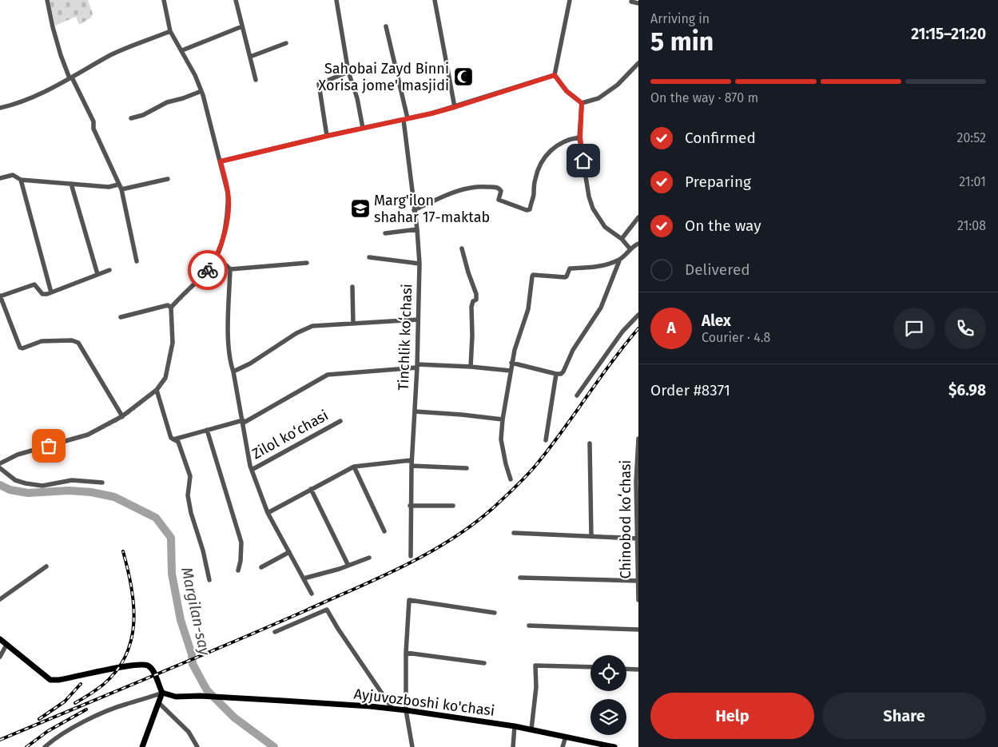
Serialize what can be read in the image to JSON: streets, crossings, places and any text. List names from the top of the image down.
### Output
{
  "streets": {
    "main road": ["Ayjuvozboshi ko'chasi"],
    "street": ["Tinchlik koʻchasi", "Zilol ko‘chasi", "Chinobod koʻchasi"]
  },
  "water": ["Margilan-say"],
  "places": {
    "mosque": ["Sahobai Zayd Binni Xorisa jome' masjidi"],
    "school or university": ["Marg'ilon shahar 17-maktab"]
  },
  "page": {
    "heading": ["5 min", "Arriving in", "21:15–21:20"],
    "panel": [
      "Alex",
      "Courier · 4.8",
      "Order #8371",
      "$6.98"
    ],
    "bar": "On the way · 870 m",
    "list": [
      ["Confirmed", "20:52"],
      ["Preparing", "21:01"],
      ["On the way", "21:08"],
      "Delivered"
    ],
    "round": "A",
    "buttons": ["Help", "Share"]
  }
}
